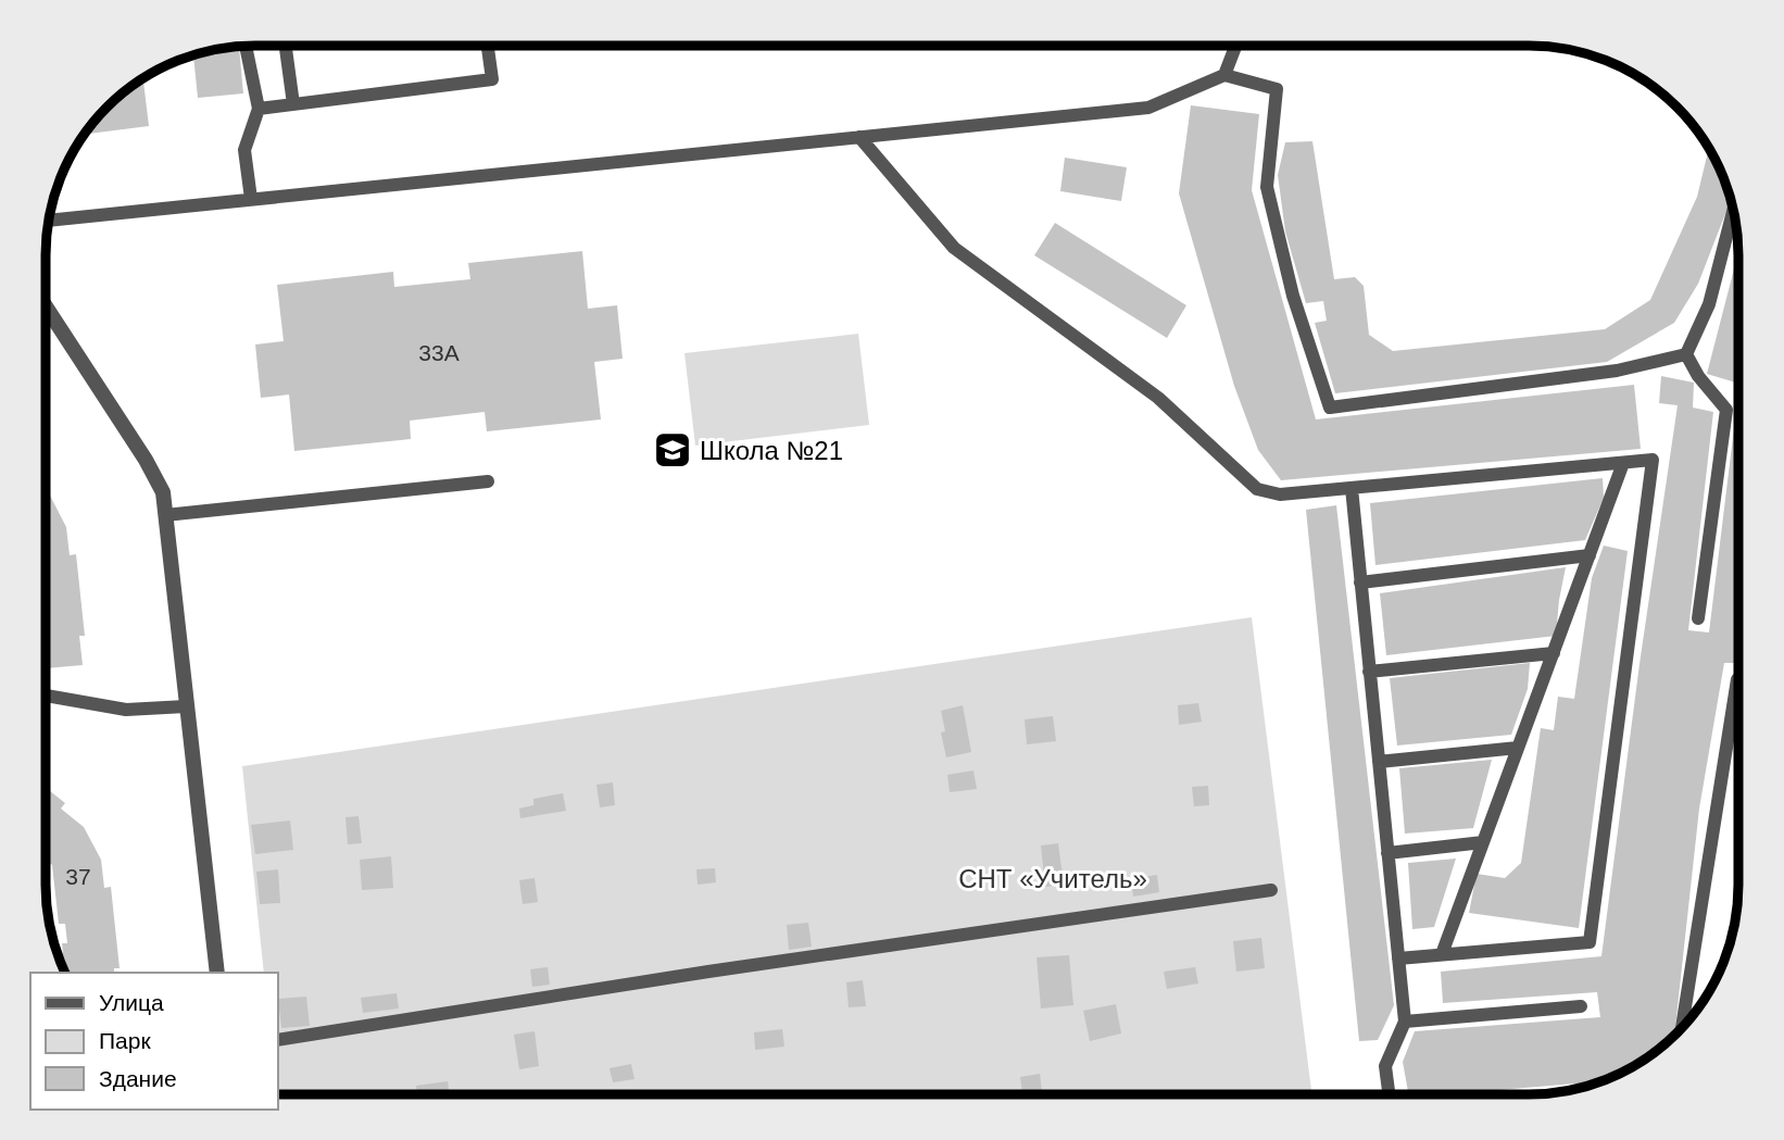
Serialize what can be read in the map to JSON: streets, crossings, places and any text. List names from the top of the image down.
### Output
{
  "parks": ["СНТ «Учитель»"],
  "places": {
    "school or university": ["Школа №21"]
  },
  "house_numbers": ["33А", "37"],
  "legend": ["Улица", "Парк", "Здание"]
}
